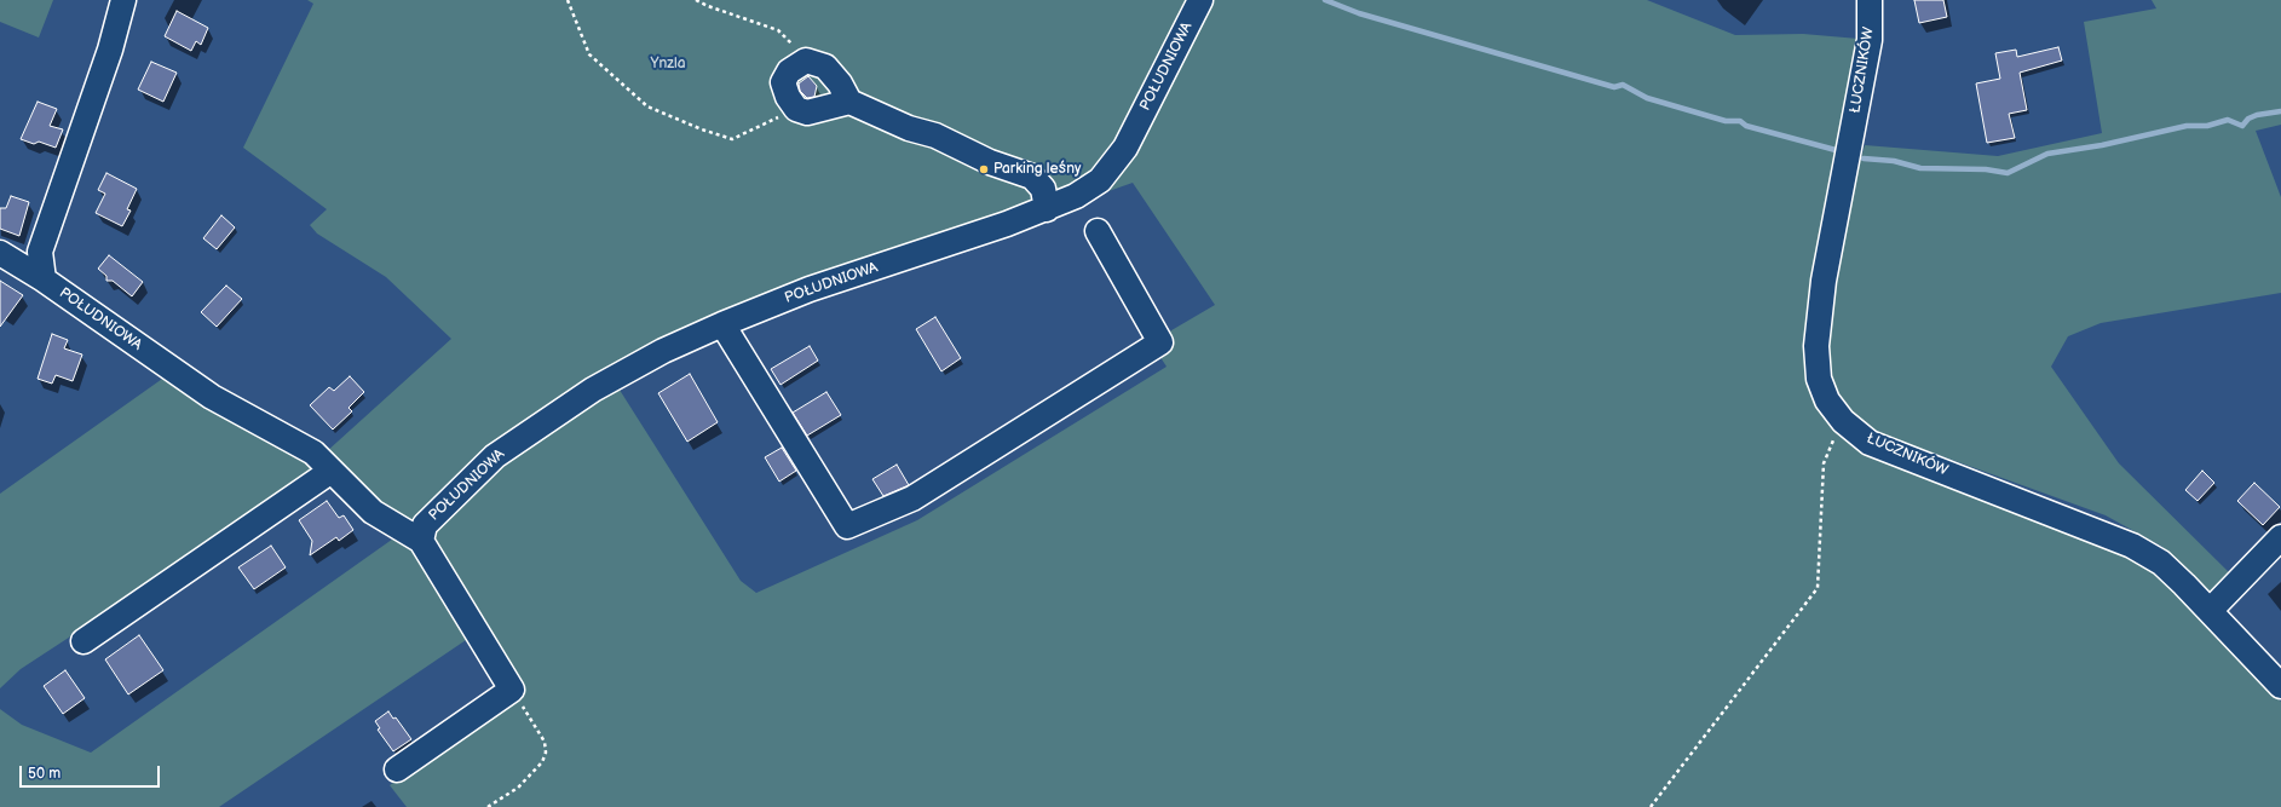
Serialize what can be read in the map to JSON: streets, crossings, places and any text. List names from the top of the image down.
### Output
{
  "streets": {
    "street": ["POŁUDNIOWA", "ŁUCZNIKÓW"]
  },
  "parks": ["Ynzla"],
  "places": ["Parking leśny"],
  "scale_bar": "50 m"
}
